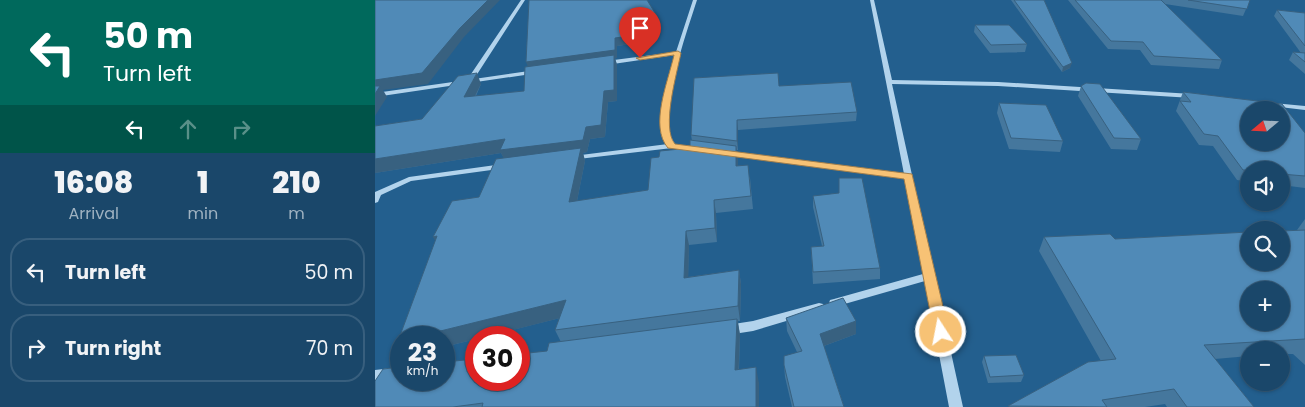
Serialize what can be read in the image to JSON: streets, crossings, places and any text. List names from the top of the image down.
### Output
{
  "north": "left",
  "page": {
    "turn": ["50 m", "Turn left"],
    "map_buttons": ["+", "−"],
    "eta": [
      "16:08",
      "Arrival",
      "1",
      "min",
      "210",
      "m"
    ],
    "list": [
      {
        "name": "Turn left",
        "value": "50 m"
      },
      {
        "name": "Turn right",
        "value": "70 m"
      }
    ],
    "speed": "23 km/h",
    "limit": "30"
  }
}
